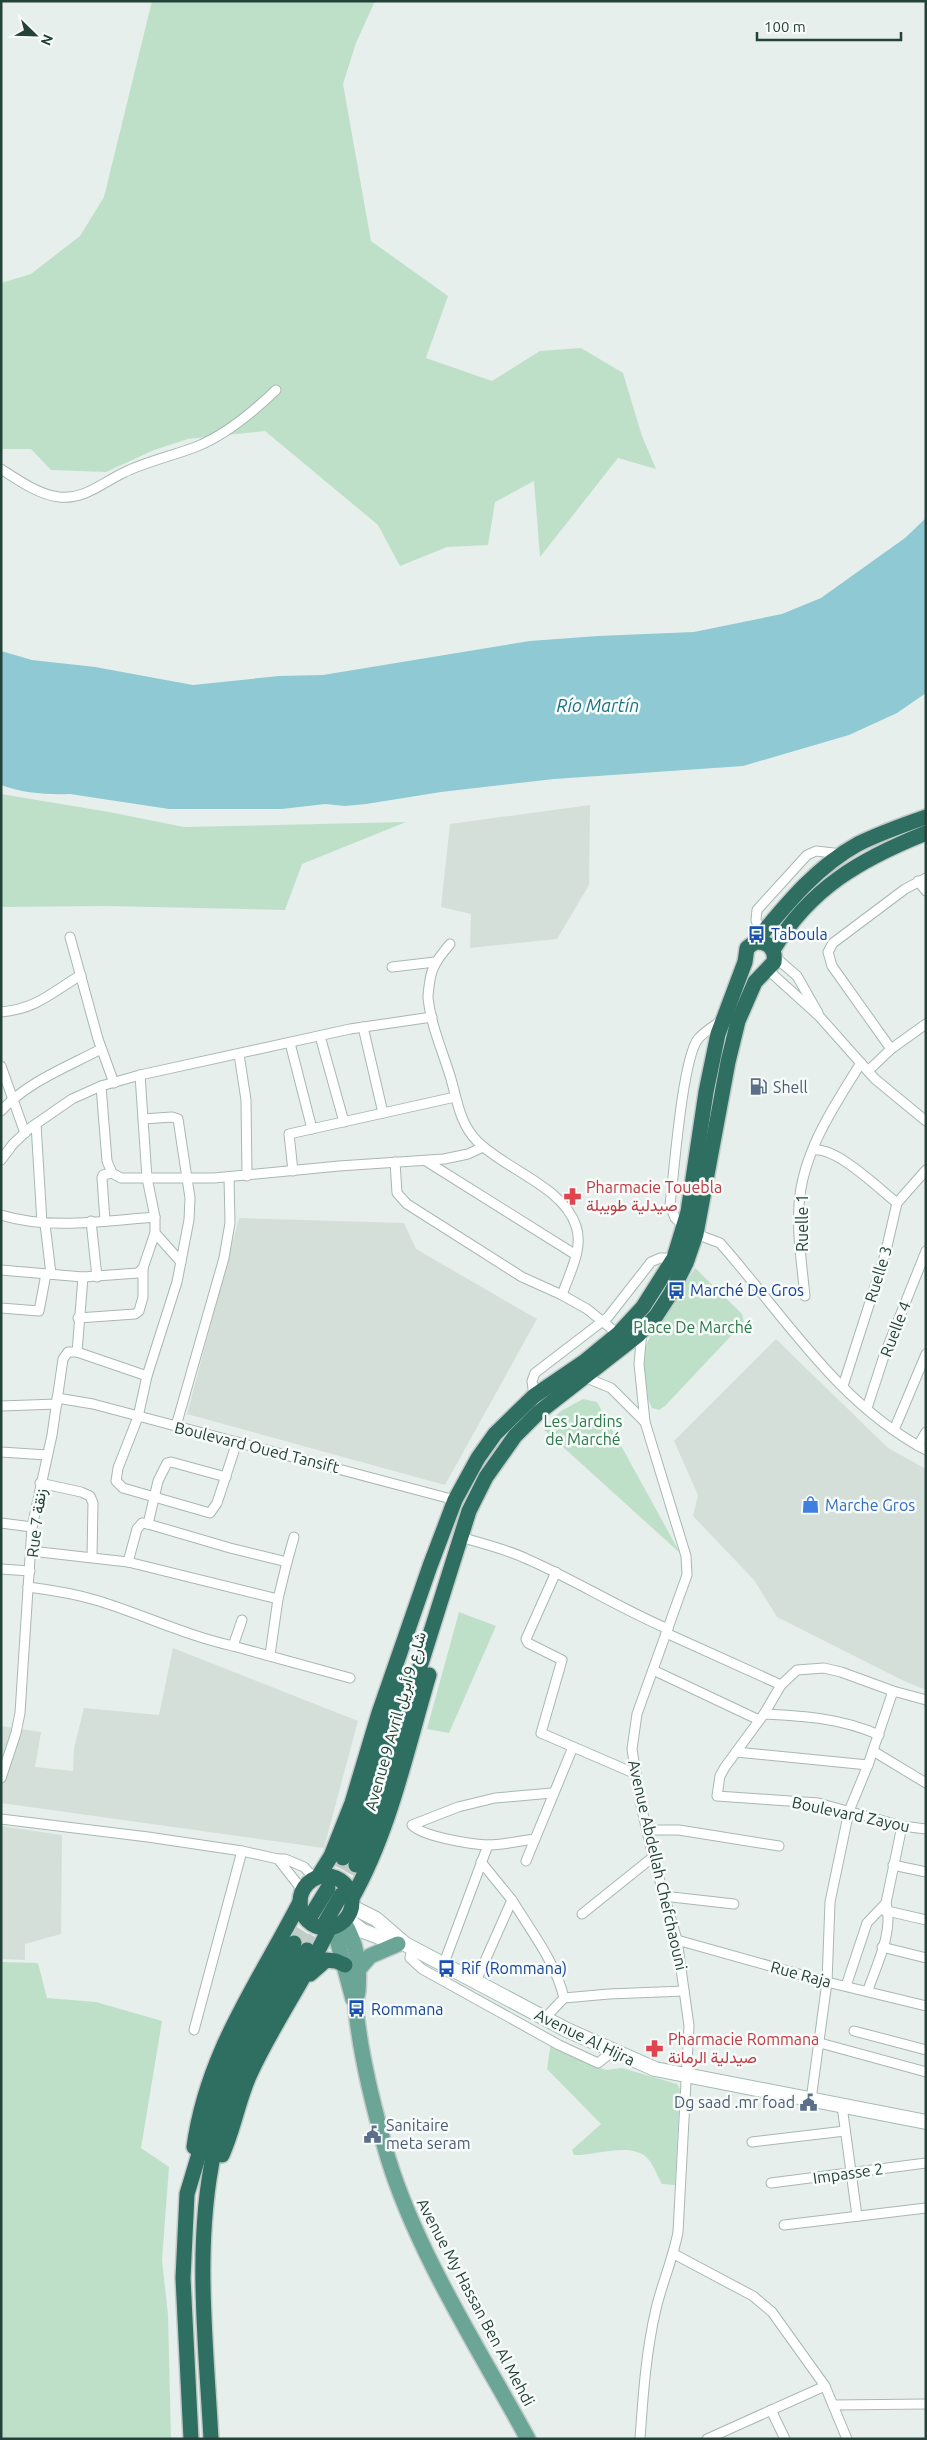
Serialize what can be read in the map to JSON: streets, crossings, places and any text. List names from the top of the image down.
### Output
{
  "streets": {
    "highway": ["Avenue 9 Avril شارع 9 أبريل"],
    "main road": ["Avenue My Hassan Ben Al Mehdi"],
    "street": [
      "Ruelle 1",
      "Ruelle 3",
      "Ruelle 4",
      "Boulevard Oued Tansift",
      "Rue 7 زنقة",
      "Boulevard Zayou",
      "Avenue Abdellah Chefchaouni",
      "Rue Raja",
      "Avenue Al Hijra",
      "Impasse 2"
    ]
  },
  "crossings": [
    ["Boulevard Oued Tansift", "Rue 7 زنقة"],
    ["Boulevard Oued Tansift", "Avenue 9 Avril شارع 9 أبريل"],
    ["Avenue 9 Avril شارع 9 أبريل", "Avenue Abdellah Chefchaouni"],
    ["Avenue 9 Avril شارع 9 أبريل", "Avenue Al Hijra"],
    ["Avenue 9 Avril شارع 9 أبريل", "Avenue My Hassan Ben Al Mehdi"],
    ["Avenue Abdellah Chefchaouni", "Rue Raja"],
    ["Avenue Abdellah Chefchaouni", "Avenue Al Hijra"],
    ["Avenue Al Hijra", "Avenue My Hassan Ben Al Mehdi"]
  ],
  "water": ["Río Martín"],
  "parks": ["Place De Marché", "Les Jardins de Marché"],
  "places": {
    "bus stop": [
      "Taboula",
      "Marché De Gros",
      "Rif (Rommana)",
      "Rommana"
    ],
    "fuel station": ["Shell"],
    "pharmacy": ["Pharmacie Touebla صيدلية طويبلة", "Pharmacie Rommana صيدلية الرمانة"],
    "shop": ["Marche Gros"],
    "public building": ["Dg saad .mr foad", "Sanitaire meta seram"]
  },
  "scale_bar": "100 m",
  "north": "bottom right"
}
